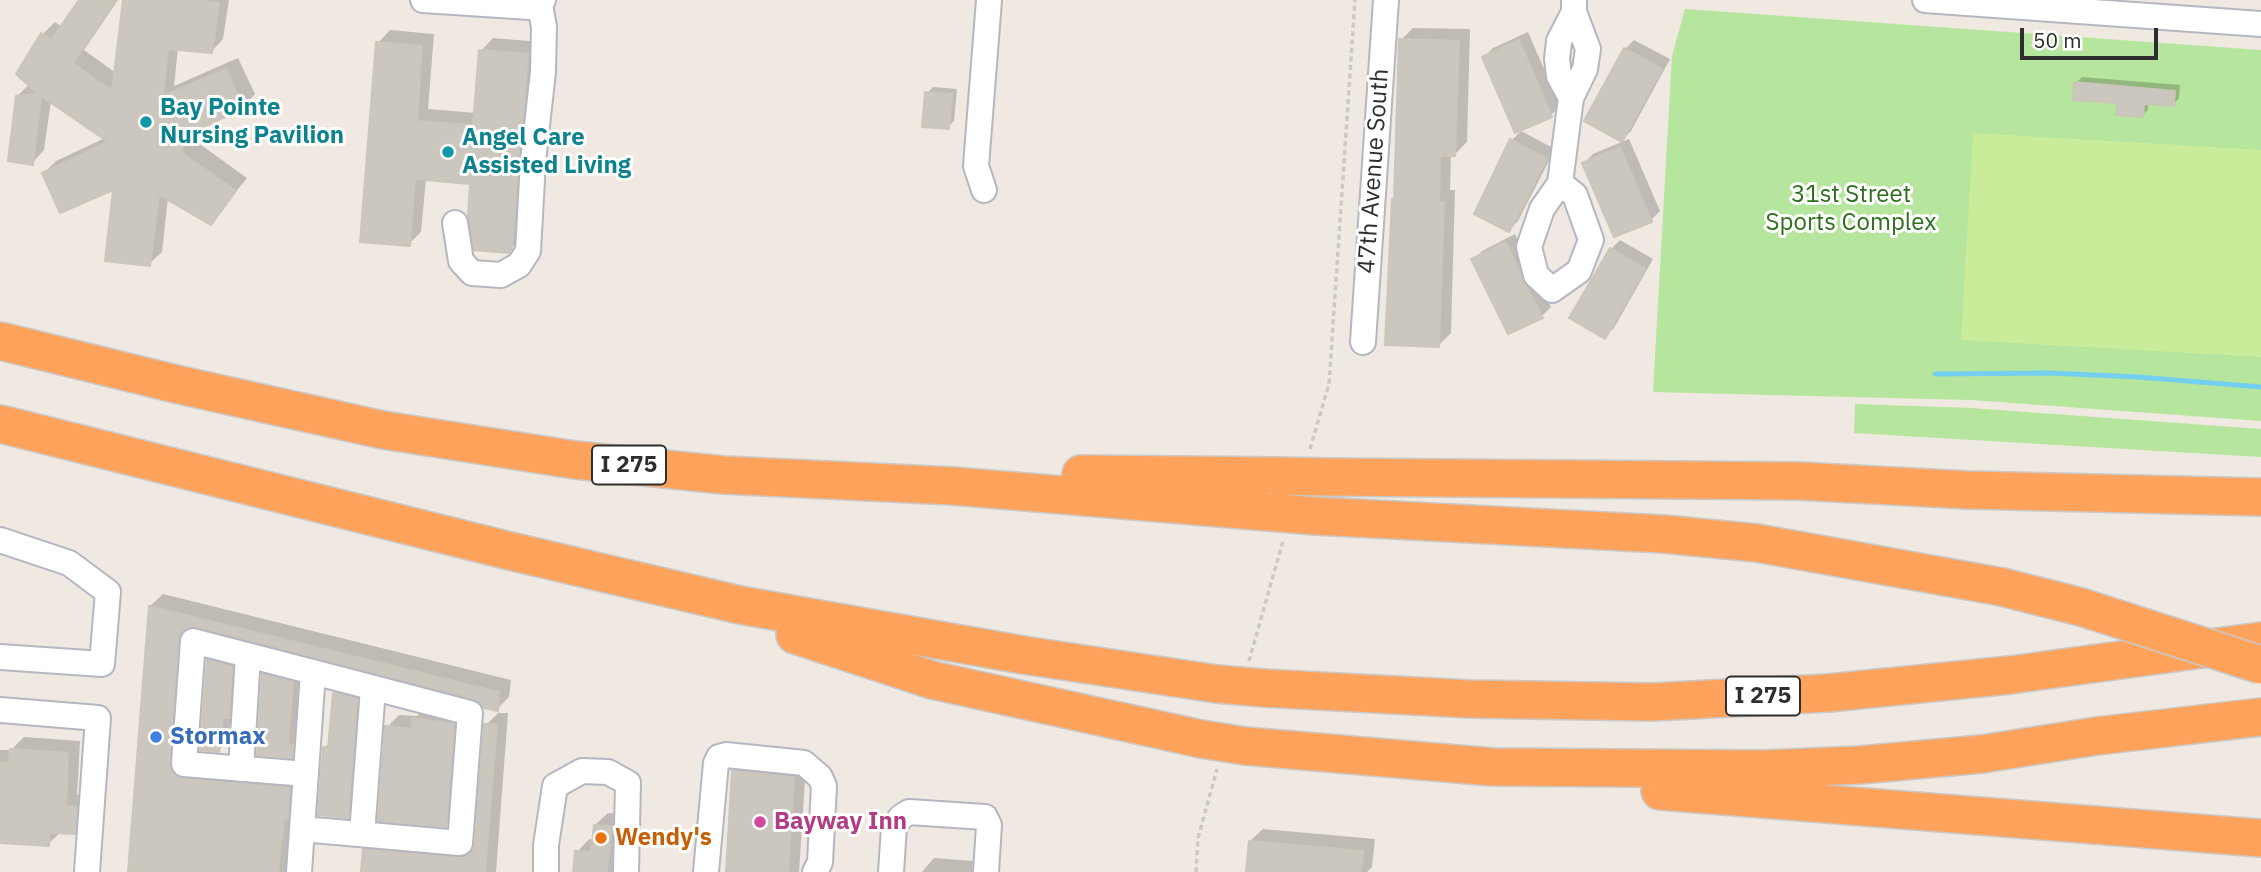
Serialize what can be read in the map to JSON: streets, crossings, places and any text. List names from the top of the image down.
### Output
{
  "streets": {
    "highway": ["I 275"],
    "street": ["47th Avenue South"]
  },
  "parks": ["31st Street Sports Complex"],
  "places": [
    "Bay Pointe Nursing Pavilion",
    "Angel Care Assisted Living",
    "Stormax",
    "Bayway Inn",
    "Wendy's"
  ],
  "scale_bar": "50 m"
}
